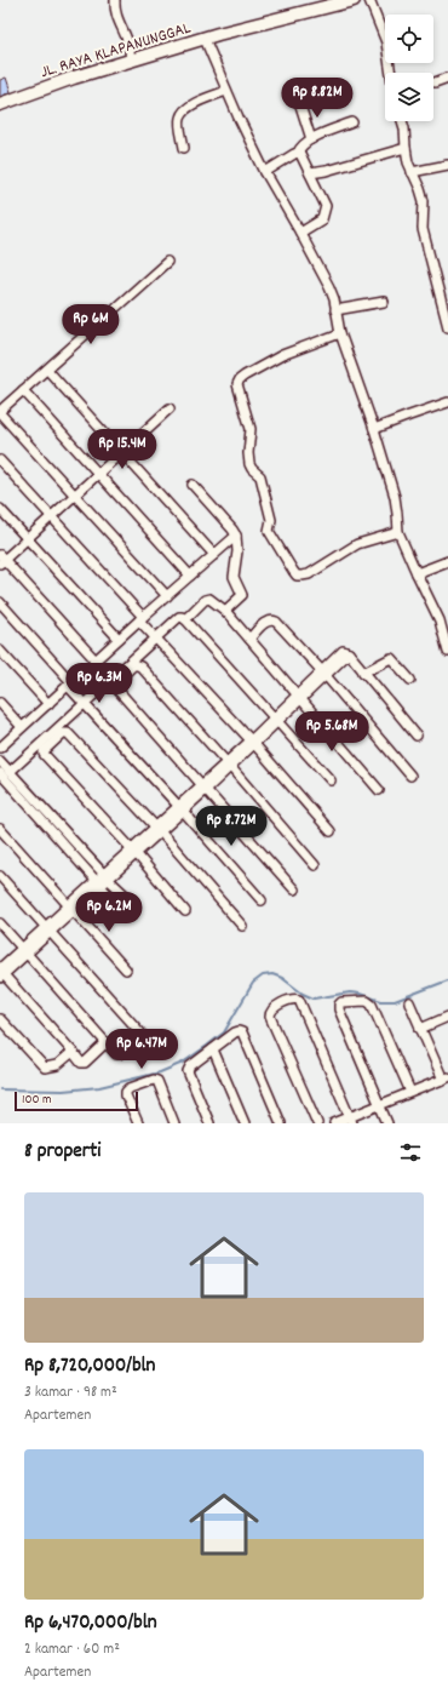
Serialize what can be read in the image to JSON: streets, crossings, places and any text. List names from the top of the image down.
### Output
{
  "streets": {
    "street": ["JL. RAYA KLAPANUNGGAL"]
  },
  "scale_bar": "100 m",
  "page": {
    "price": [
      "Rp 8.82M",
      "Rp 6M",
      "Rp 15.4M",
      "Rp 6.3M",
      "Rp 5.68M",
      "Rp 8.72M",
      "Rp 6.2M",
      "Rp 6.47M"
    ],
    "scale": "100 m",
    "heading": "8 properti",
    "list": [
      {
        "name": "Rp 8,720,000/bln",
        "note": "3 kamar · 98 m² · Apartemen"
      },
      {
        "name": "Rp 6,470,000/bln",
        "note": "2 kamar · 60 m² · Apartemen"
      }
    ]
  }
}
